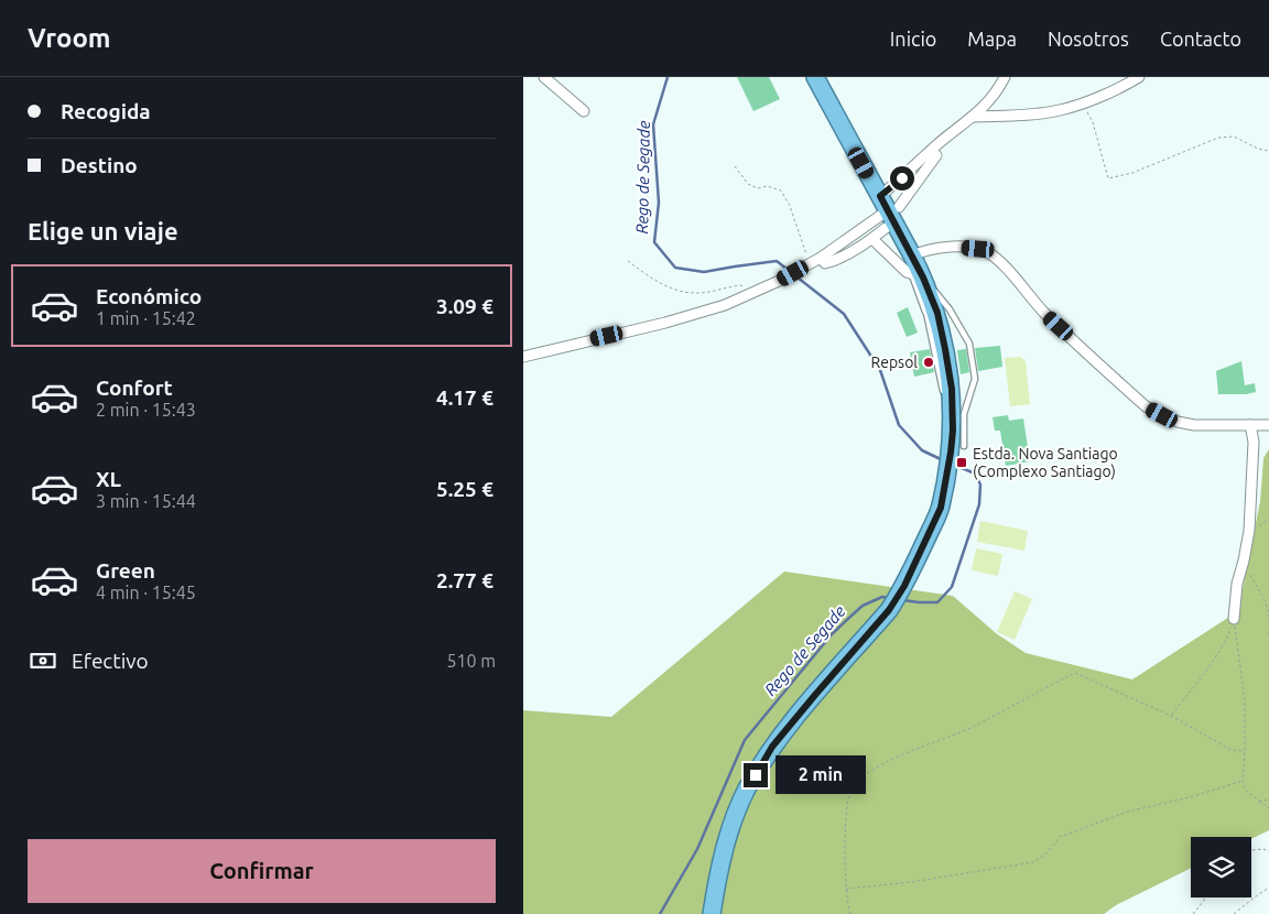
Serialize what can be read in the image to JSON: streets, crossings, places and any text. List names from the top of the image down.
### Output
{
  "water": ["Rego de Segade"],
  "places": {
    "other": ["Repsol"],
    "transit": ["Estda. Nova Santiago (Complexo Santiago)"]
  },
  "page": {
    "header": "Vroom",
    "nav": [
      "Inicio",
      "Mapa",
      "Nosotros",
      "Contacto"
    ],
    "banner": ["Recogida", "Destino"],
    "heading": "Elige un viaje",
    "list": [
      {
        "name": "Económico",
        "note": "1 min · 15:42",
        "value": "3.09 €"
      },
      {
        "name": "Confort",
        "note": "2 min · 15:43",
        "value": "4.17 €"
      },
      {
        "name": "XL",
        "note": "3 min · 15:44",
        "value": "5.25 €"
      },
      {
        "name": "Green",
        "note": "4 min · 15:45",
        "value": "2.77 €"
      }
    ],
    "pay": ["Efectivo", "510 m"],
    "bubble": "2 min",
    "buttons": "Confirmar"
  }
}
